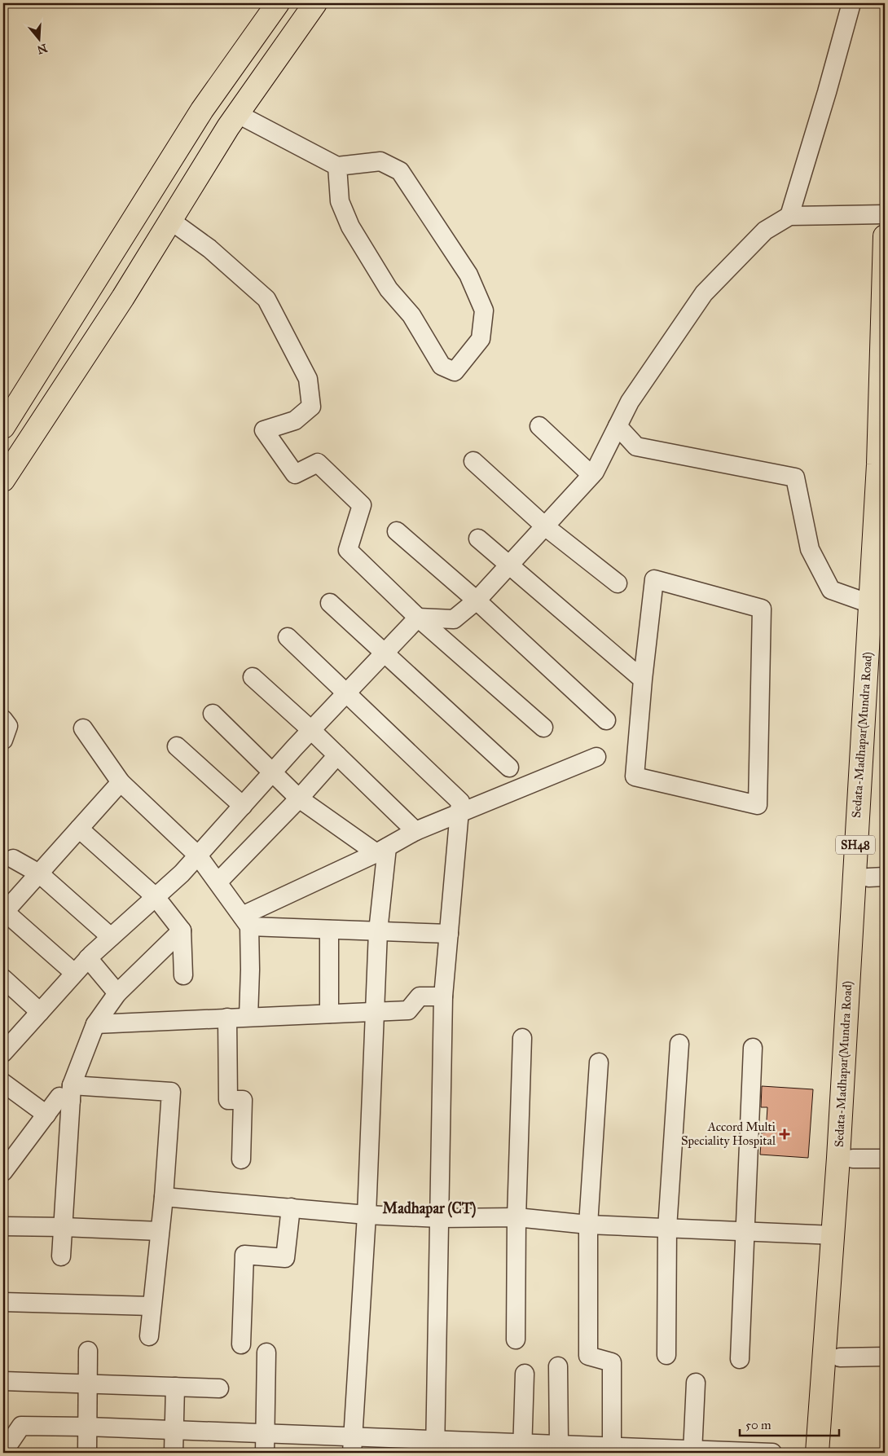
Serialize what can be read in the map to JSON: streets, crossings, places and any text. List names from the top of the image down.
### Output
{
  "streets": {
    "main road": ["Sedata-Madhapar(Mundra Road)", "SH48"]
  },
  "districts": ["Madhapar (CT)"],
  "places": {
    "health": ["Accord Multi Speciality Hospital"]
  },
  "scale_bar": "50 m",
  "north": "bottom"
}
